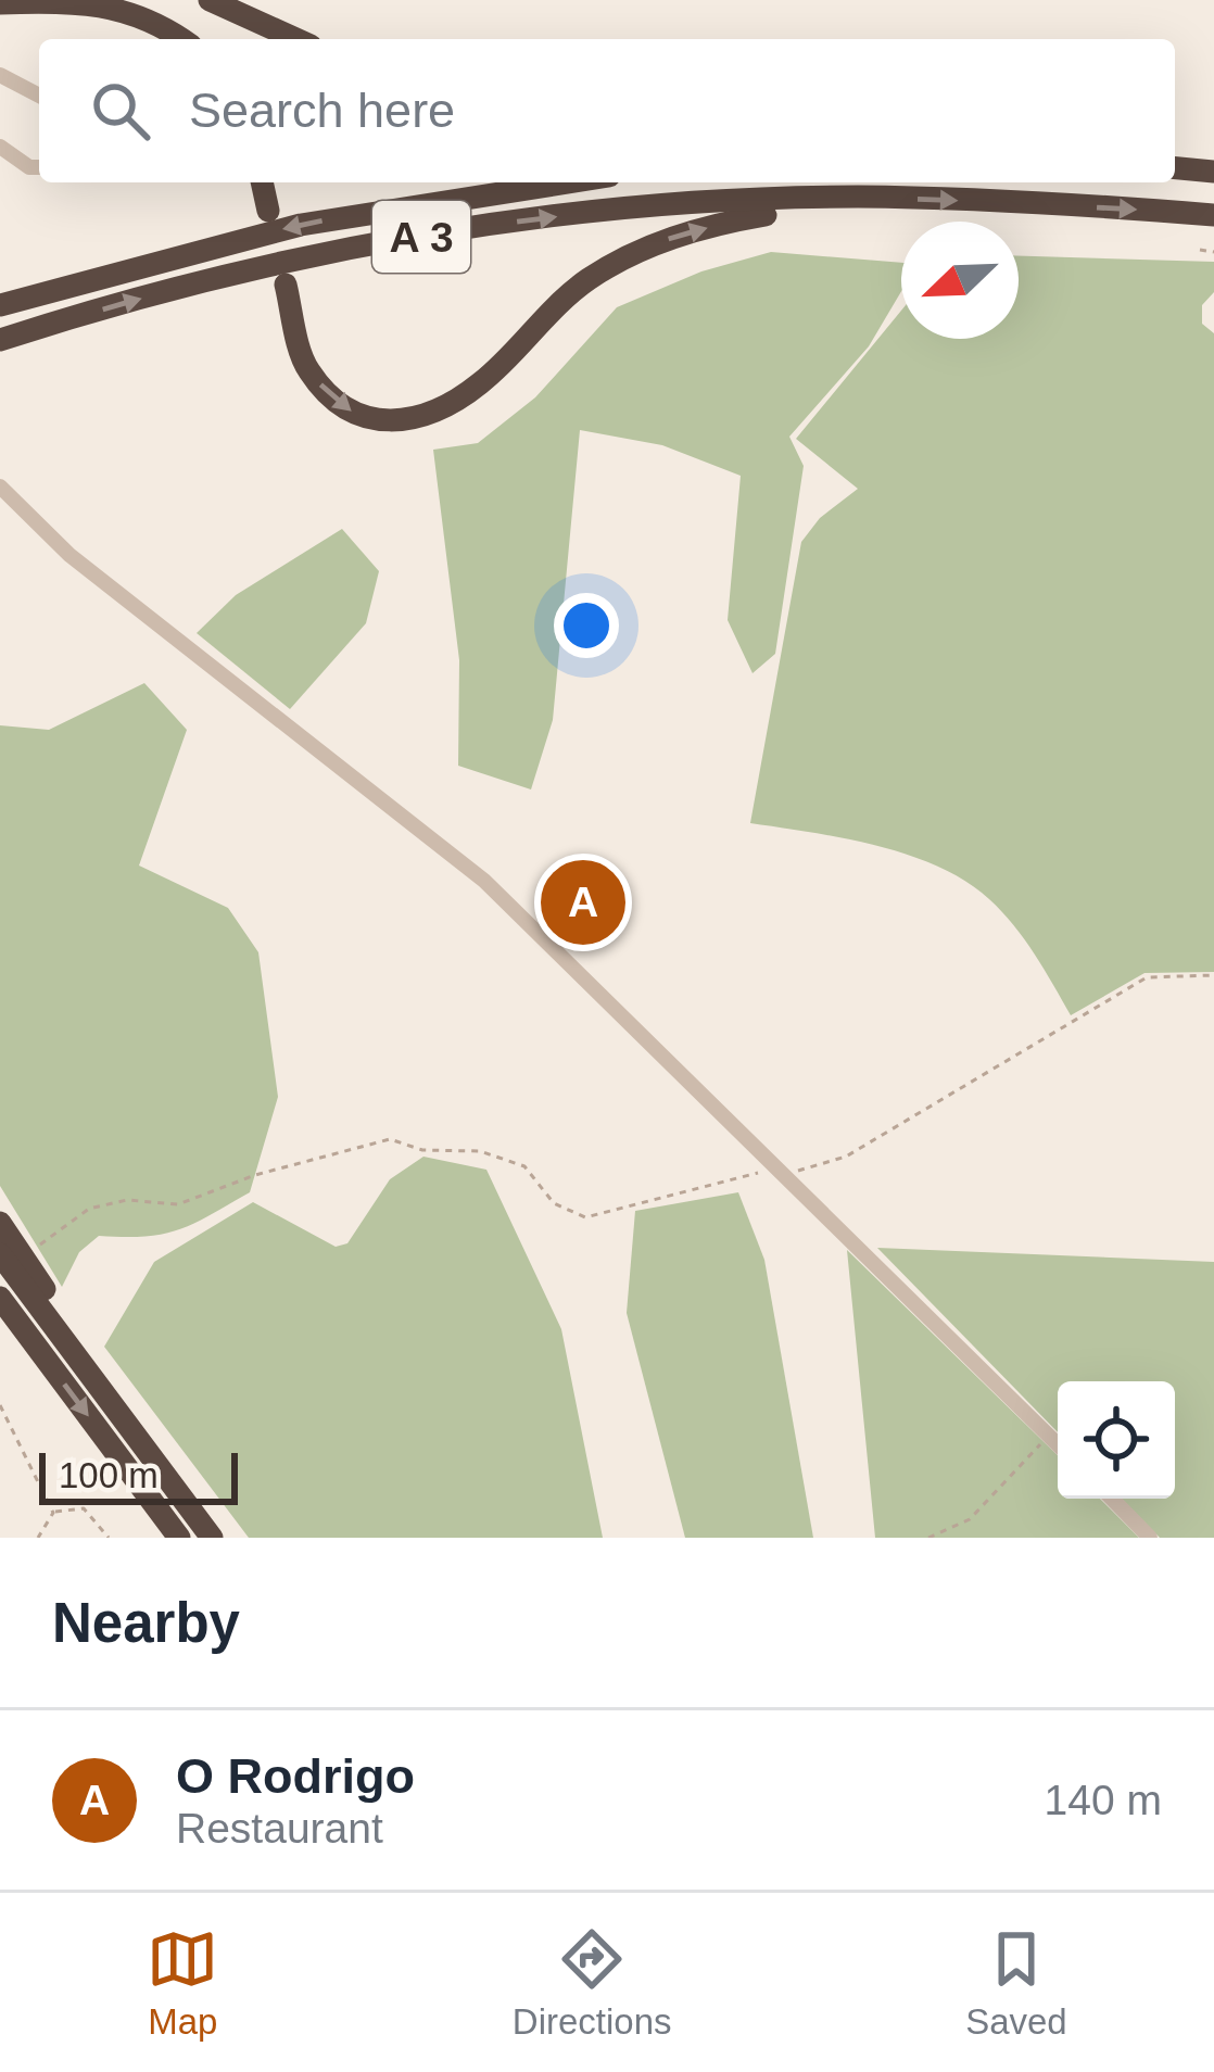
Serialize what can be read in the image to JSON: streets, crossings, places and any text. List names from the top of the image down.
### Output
{
  "streets": {
    "highway": ["A 3"]
  },
  "scale_bar": "100 m",
  "north": "bottom left",
  "page": {
    "search": "Search here",
    "pins": "A",
    "scale": "100 m",
    "heading": "Nearby",
    "list": [
      {
        "mark": "A",
        "name": "O Rodrigo",
        "note": "Restaurant",
        "value": "140 m"
      }
    ],
    "nav": ["Map", "Directions", "Saved"]
  }
}
